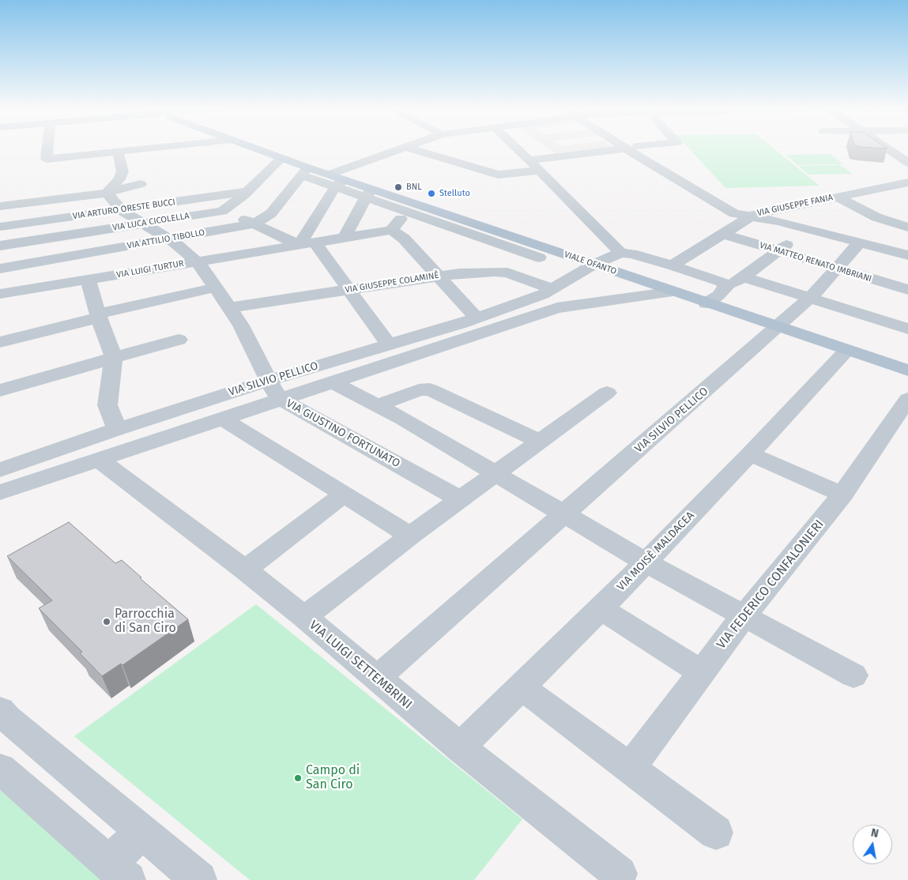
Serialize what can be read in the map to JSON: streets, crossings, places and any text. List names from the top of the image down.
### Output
{
  "streets": {
    "main road": ["VIALE OFANTO"],
    "street": [
      "VIA GIUSEPPE FANIA",
      "VIA ARTURO ORESTE BUCCI",
      "VIA LUCA CICOLELLA",
      "VIA ATTILIO TIBOLLO",
      "VIA MATTEO RENATO IMBRIANI",
      "VIA LUIGI TURTUR",
      "VIA GIUSEPPE COLAMINÈ",
      "VIA SILVIO PELLICO",
      "VIA GIUSTINO FORTUNATO",
      "VIA MOISÈ MALDACEA",
      "VIA FEDERICO CONFALONIERI",
      "VIA LUIGI SETTEMBRINI"
    ]
  },
  "crossings": [
    ["VIA GIUSEPPE FANIA", "VIA MATTEO RENATO IMBRIANI"],
    ["VIA ARTURO ORESTE BUCCI", "VIA LUCA CICOLELLA"],
    ["VIA ARTURO ORESTE BUCCI", "VIA GIUSTINO FORTUNATO"],
    ["VIA LUCA CICOLELLA", "VIALE OFANTO"],
    ["VIA LUCA CICOLELLA", "VIA GIUSTINO FORTUNATO"],
    ["VIA ATTILIO TIBOLLO", "VIALE OFANTO"],
    ["VIA ATTILIO TIBOLLO", "VIA GIUSTINO FORTUNATO"],
    ["VIA MATTEO RENATO IMBRIANI", "VIA SILVIO PELLICO"],
    ["VIALE OFANTO", "VIA SILVIO PELLICO"],
    ["VIALE OFANTO", "VIA MOISÈ MALDACEA"],
    ["VIA LUIGI TURTUR", "VIA GIUSTINO FORTUNATO"],
    ["VIA GIUSEPPE COLAMINÈ", "VIA SILVIO PELLICO"],
    ["VIA GIUSEPPE COLAMINÈ", "VIA GIUSTINO FORTUNATO"],
    ["VIA SILVIO PELLICO", "VIA GIUSTINO FORTUNATO"],
    ["VIA SILVIO PELLICO", "VIA LUIGI SETTEMBRINI"],
    ["VIA MOISÈ MALDACEA", "VIA LUIGI SETTEMBRINI"]
  ],
  "places": [
    "BNL",
    "Stelluto",
    "Parrocchia di San Ciro",
    "Campo di San Ciro"
  ],
  "north": "top"
}
